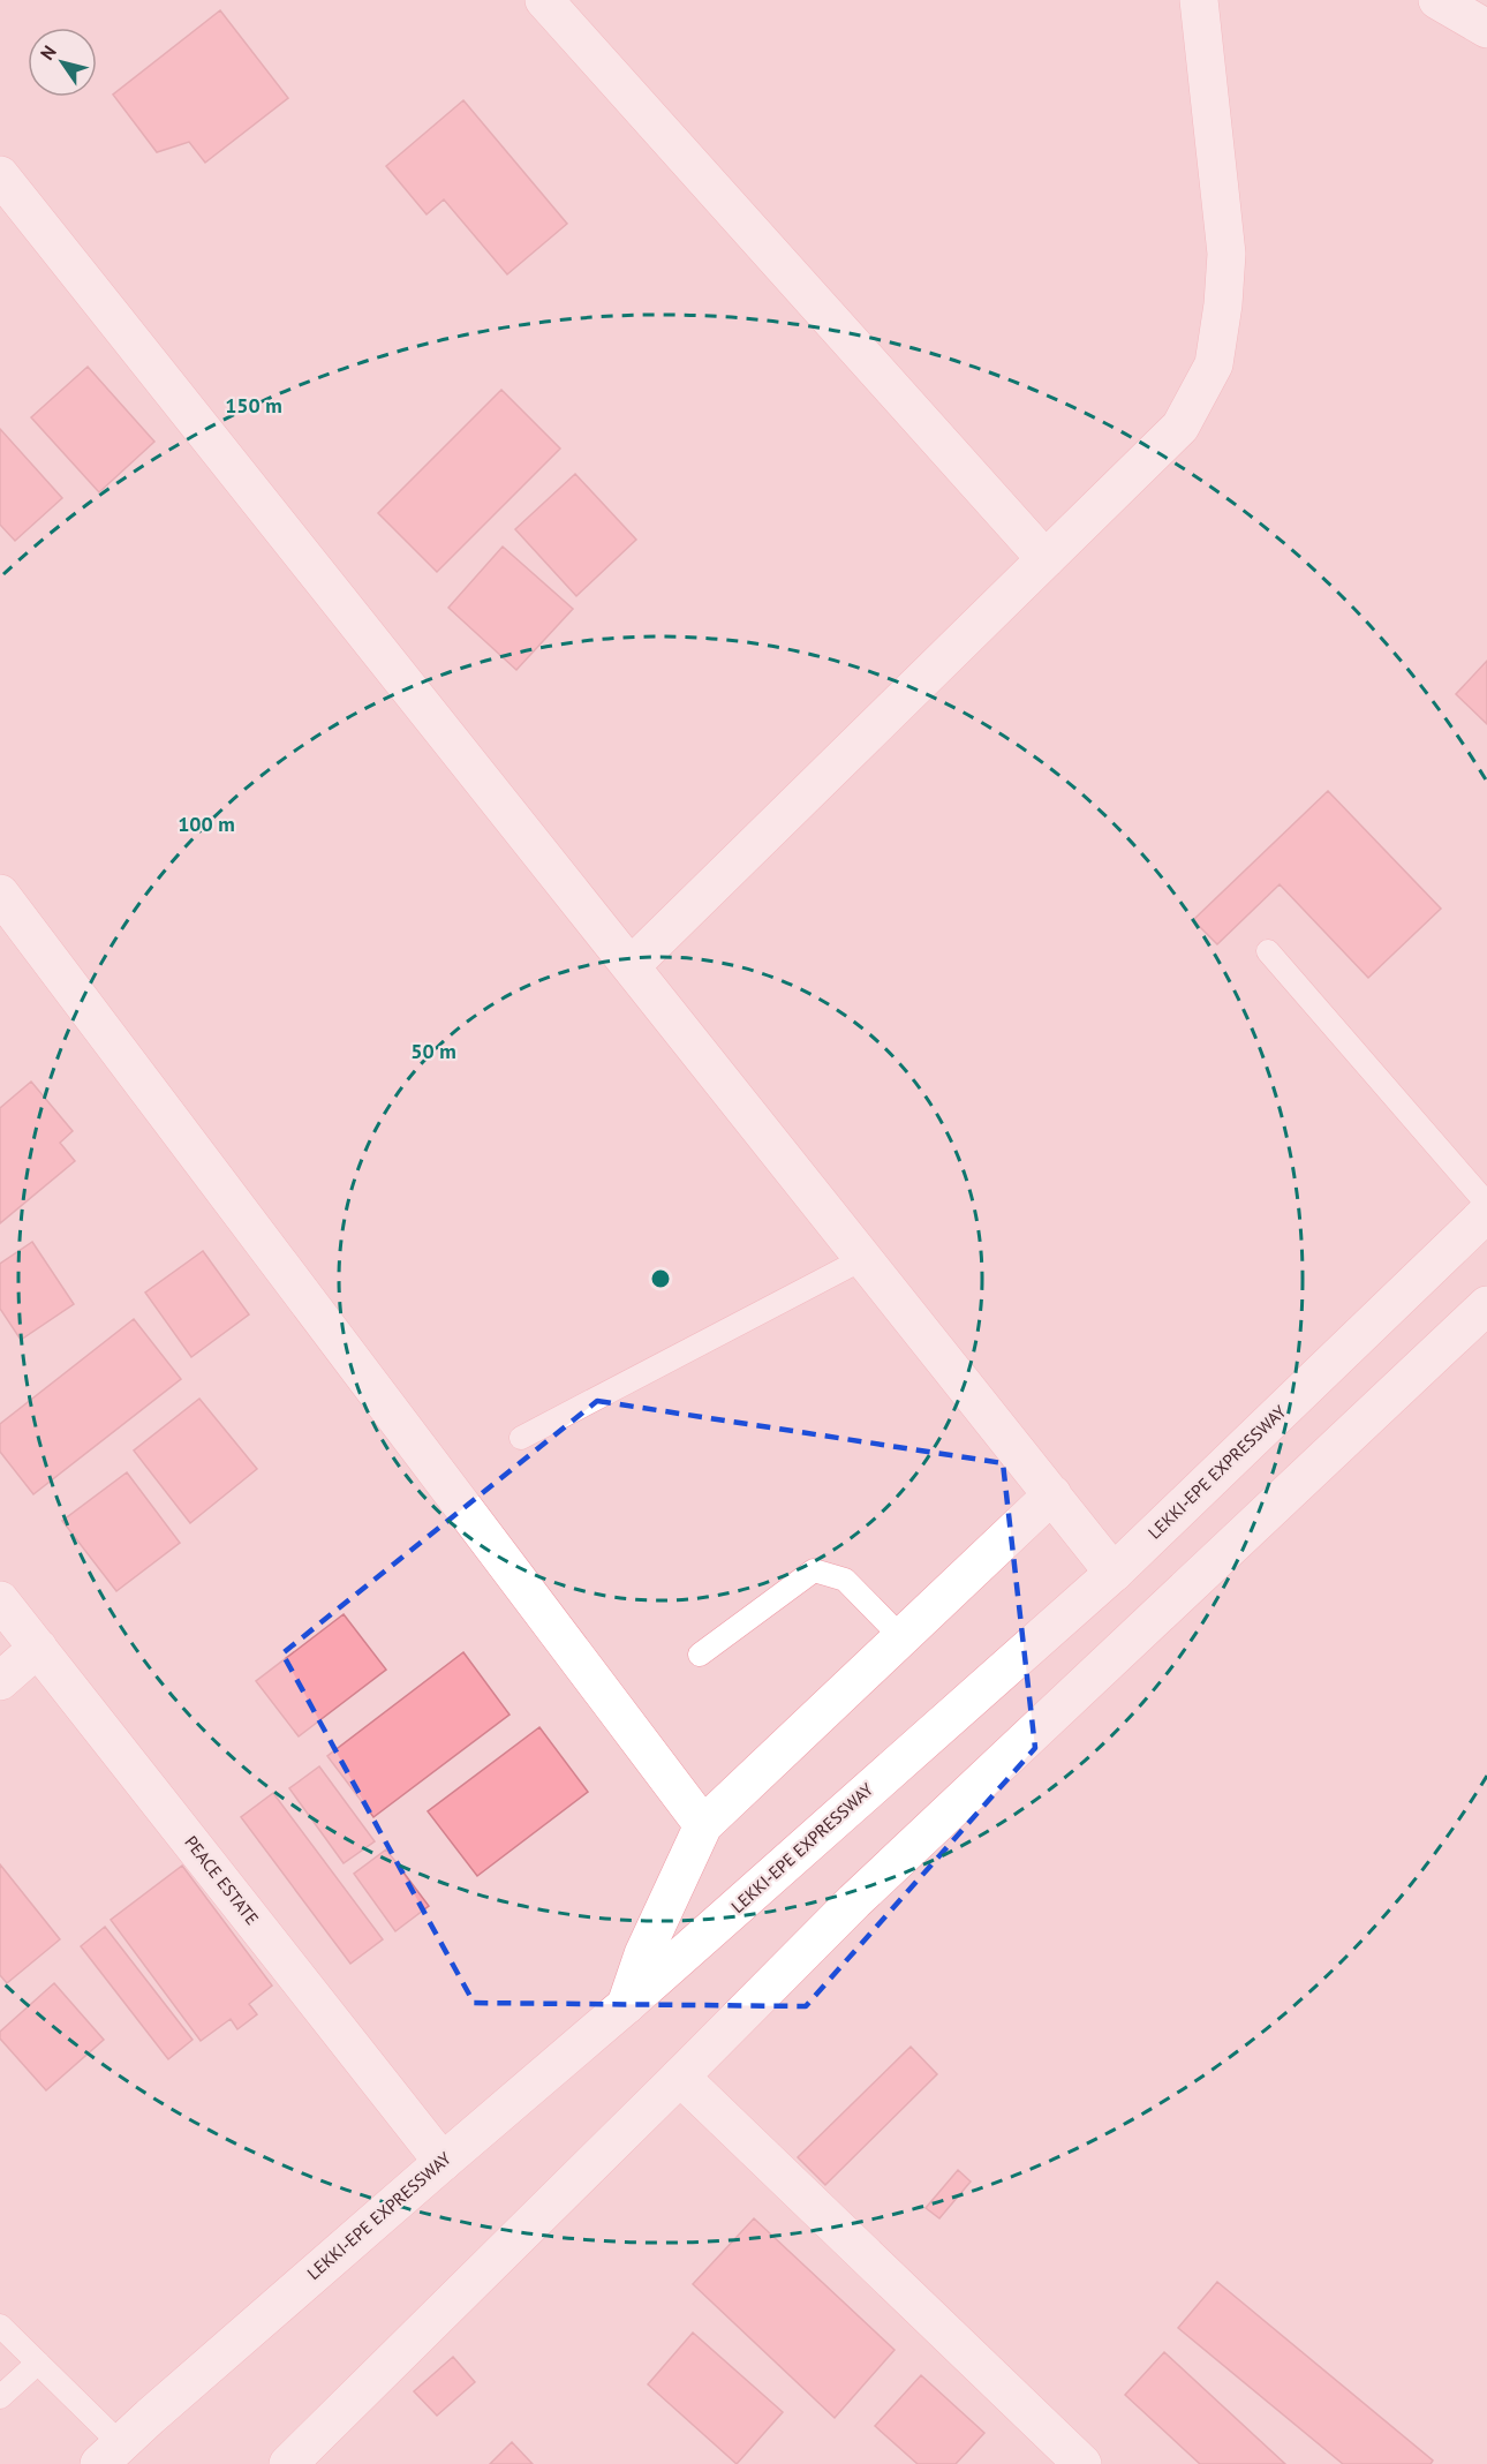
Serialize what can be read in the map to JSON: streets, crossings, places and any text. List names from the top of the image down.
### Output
{
  "streets": {
    "main road": ["LEKKI-EPE EXPRESSWAY", "PEACE ESTATE"]
  },
  "crossings": [
    ["LEKKI-EPE EXPRESSWAY", "PEACE ESTATE"]
  ],
  "north": "top left",
  "rings": ["150 m", "100 m", "50 m"]
}
